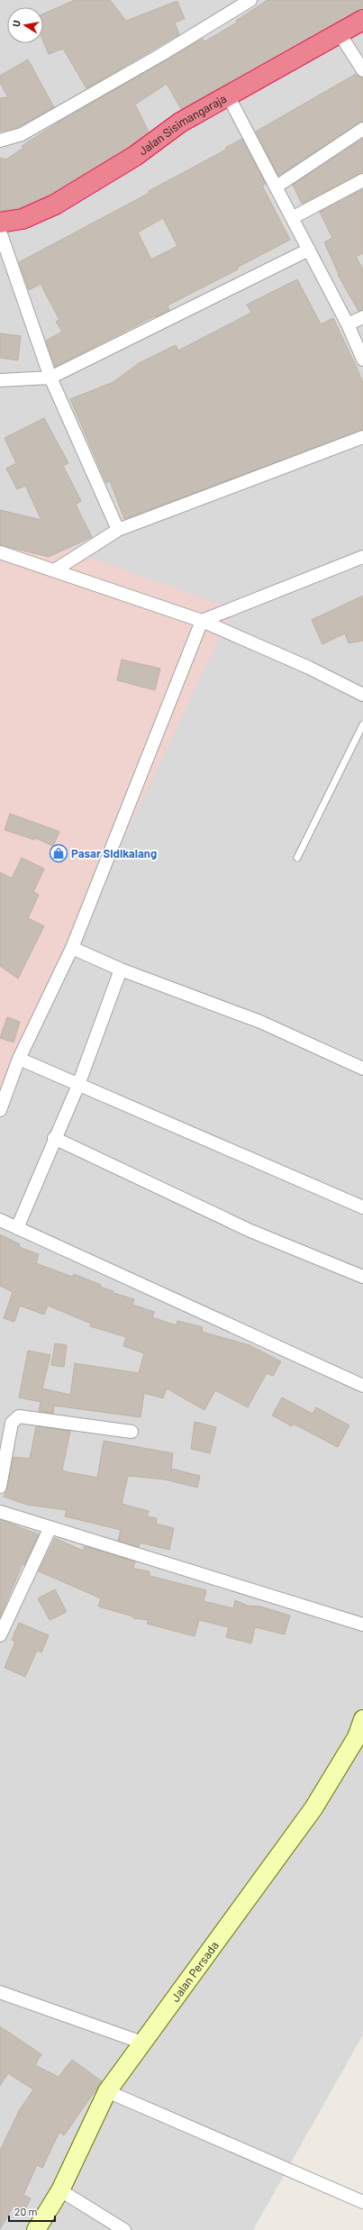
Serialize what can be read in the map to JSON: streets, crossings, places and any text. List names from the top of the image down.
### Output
{
  "streets": {
    "highway": ["Jalan Sisimangaraja"],
    "street": ["Jalan Persada"]
  },
  "places": {
    "shop": ["Pasar Sidikalang"]
  },
  "scale_bar": "20 m",
  "north": "left"
}
